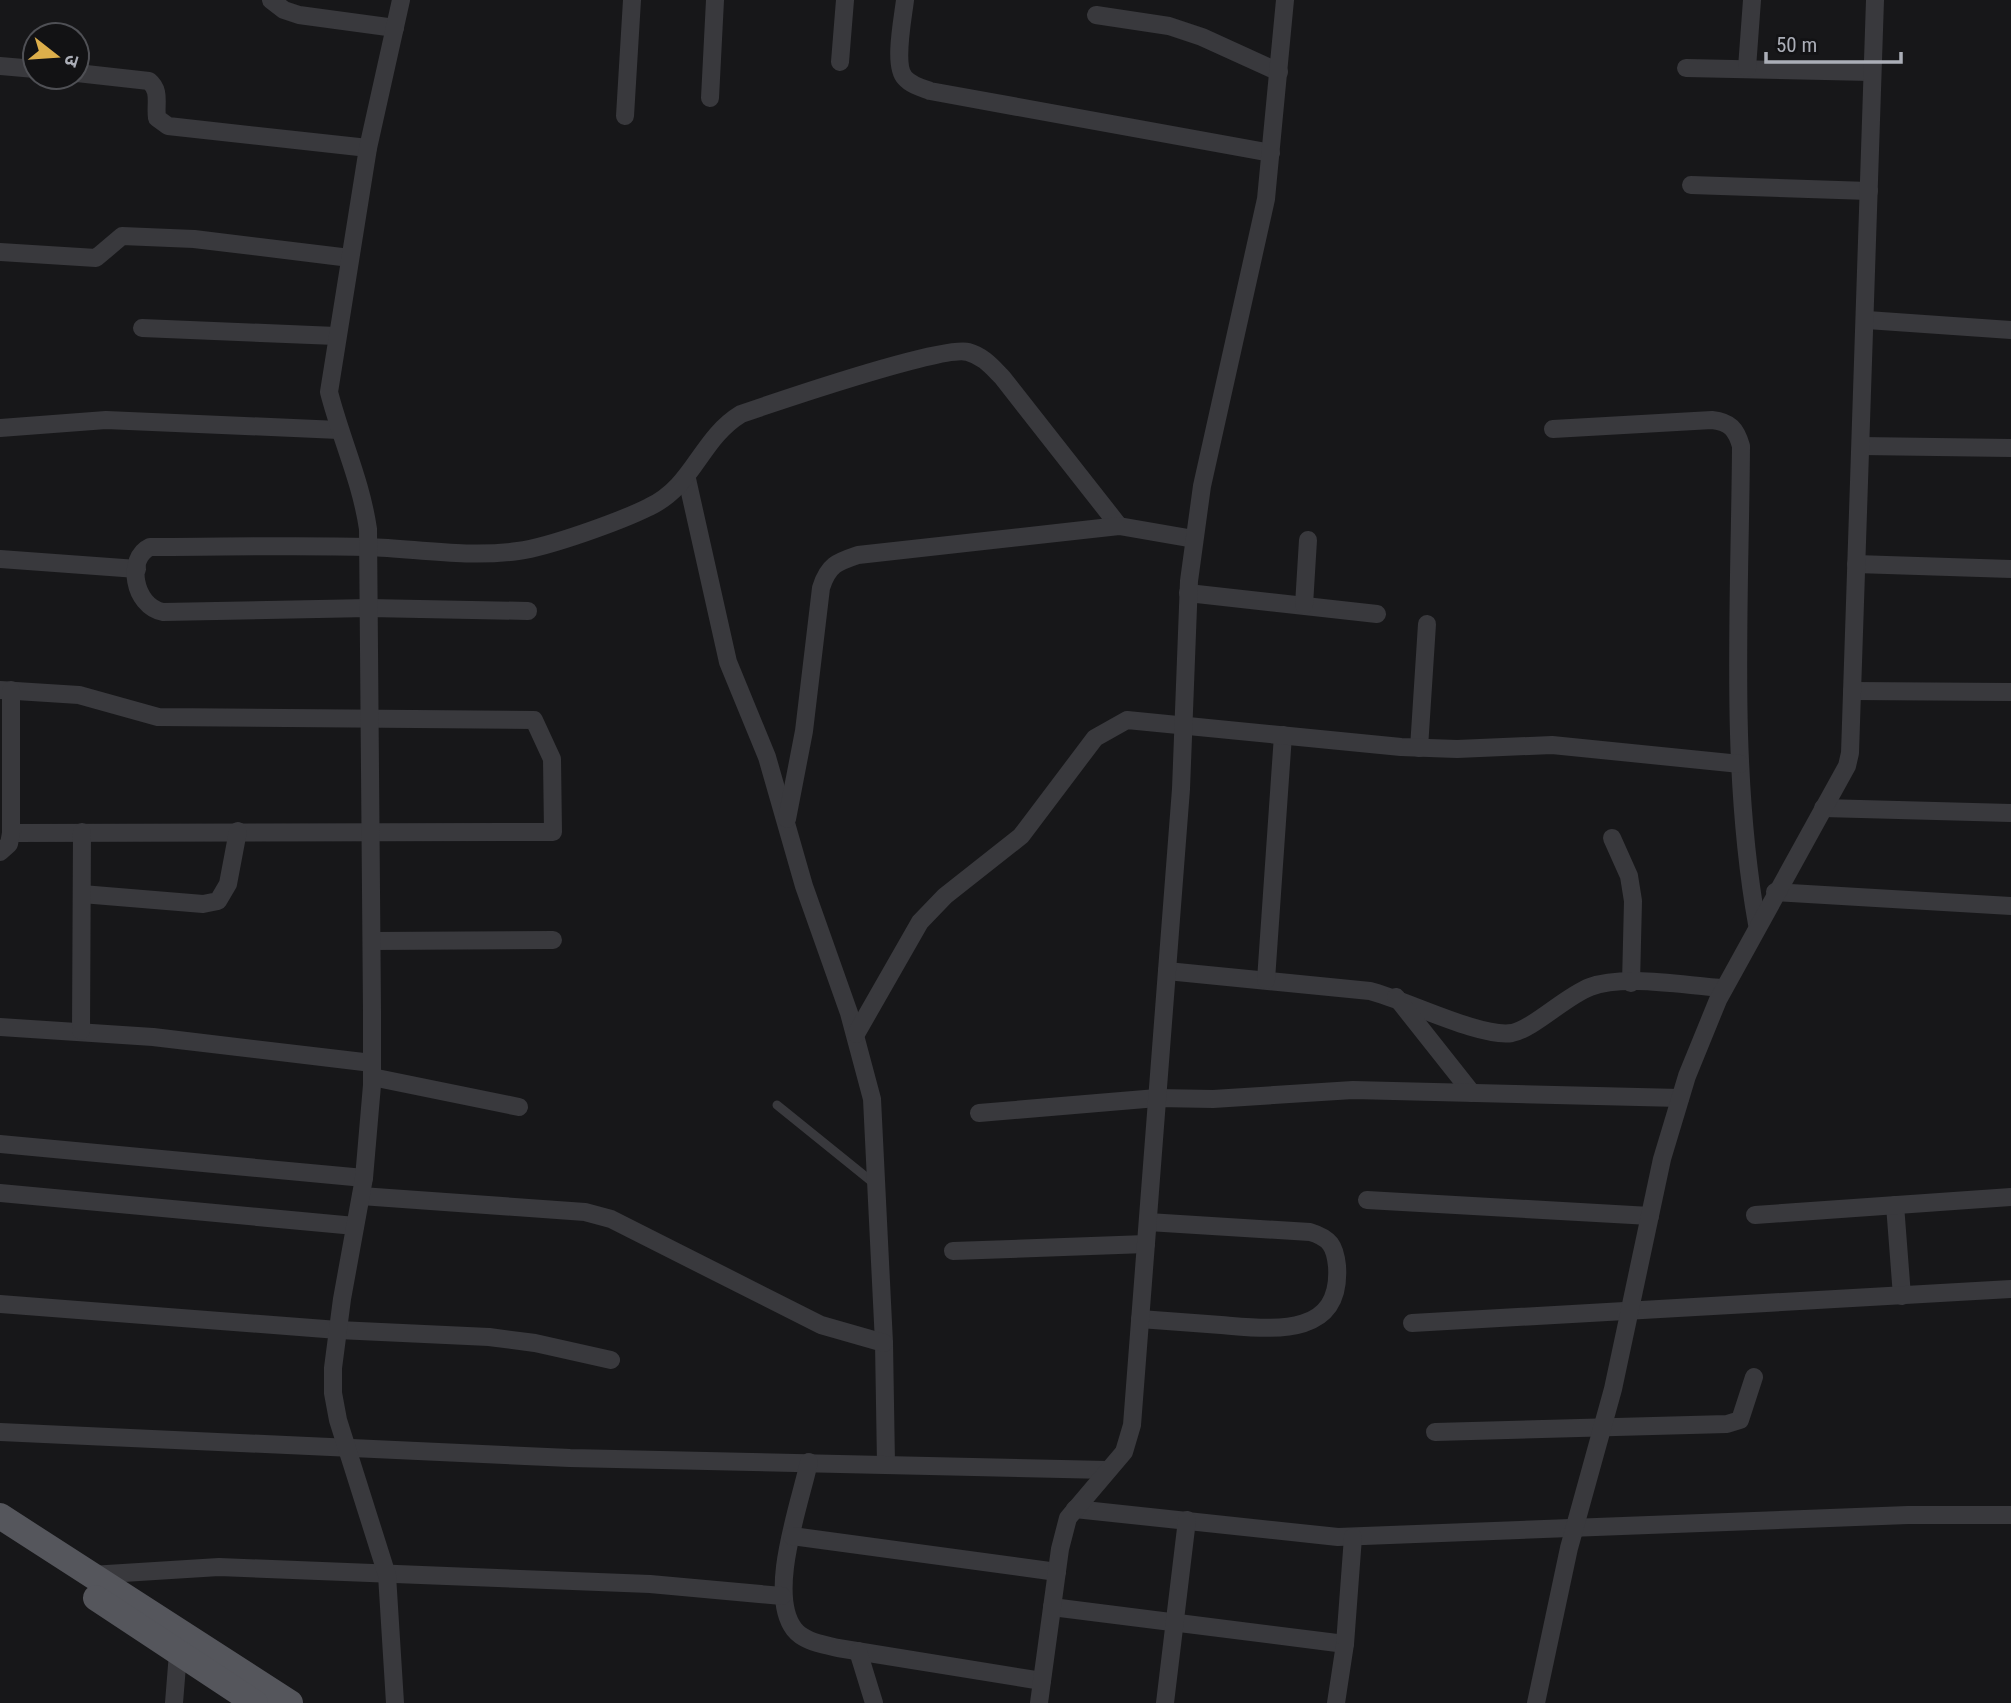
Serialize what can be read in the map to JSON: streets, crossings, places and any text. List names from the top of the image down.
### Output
{
  "scale_bar": "50 m",
  "north": "right"
}
